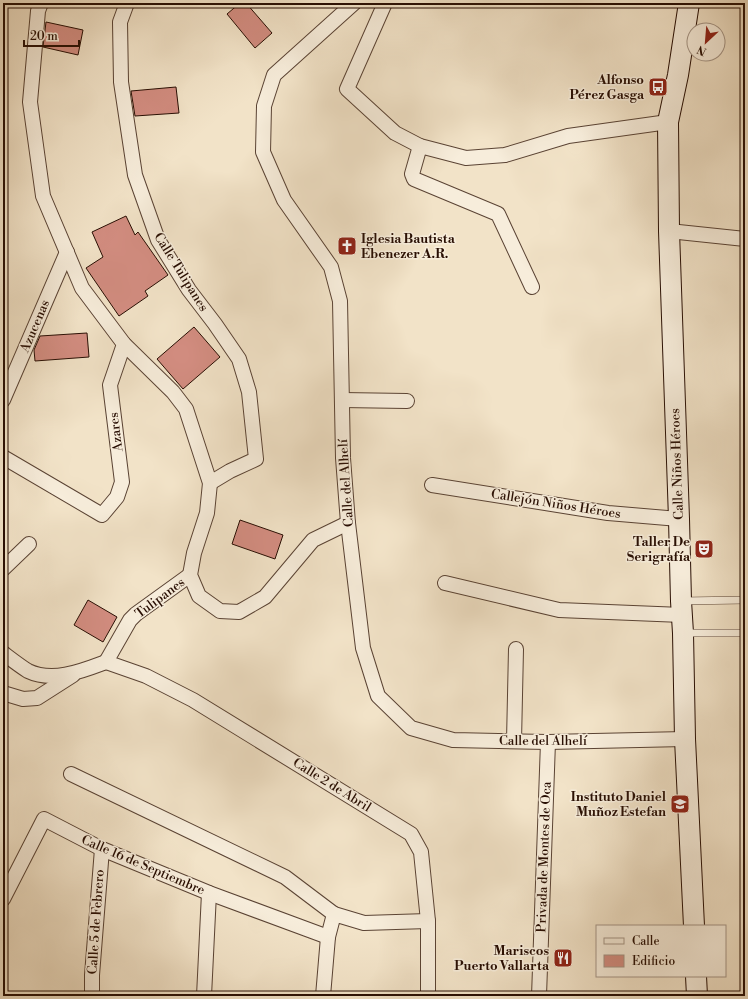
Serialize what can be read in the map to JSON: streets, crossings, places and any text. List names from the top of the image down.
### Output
{
  "streets": {
    "main road": ["Calle Niños Héroes"],
    "street": [
      "Calle Tulipanes",
      "Azucenas",
      "Azares",
      "Calle del Alhelí",
      "Callejón Niños Héroes",
      "Tulipanes",
      "Calle 2 de Abril",
      "Privada de Montes de Oca",
      "Calle 16 de Septiembre",
      "Calle 5 de Febrero"
    ]
  },
  "crossings": [
    ["Calle Niños Héroes", "Calle del Alhelí"],
    ["Calle Niños Héroes", "Callejón Niños Héroes"],
    ["Calle del Alhelí", "Privada de Montes de Oca"],
    ["Tulipanes", "Calle 2 de Abril"],
    ["Calle 16 de Septiembre", "Calle 5 de Febrero"]
  ],
  "places": {
    "bus stop": ["Alfonso Pérez Gasga"],
    "church": ["Iglesia Bautista Ebenezer A.R."],
    "theatre": ["Taller De Serigrafía"],
    "school or university": ["Instituto Daniel Muñoz Estefan"],
    "restaurant": ["Mariscos Puerto Vallarta"]
  },
  "legend": ["Calle", "Edificio"],
  "scale_bar": "20 m",
  "north": "bottom left"
}
